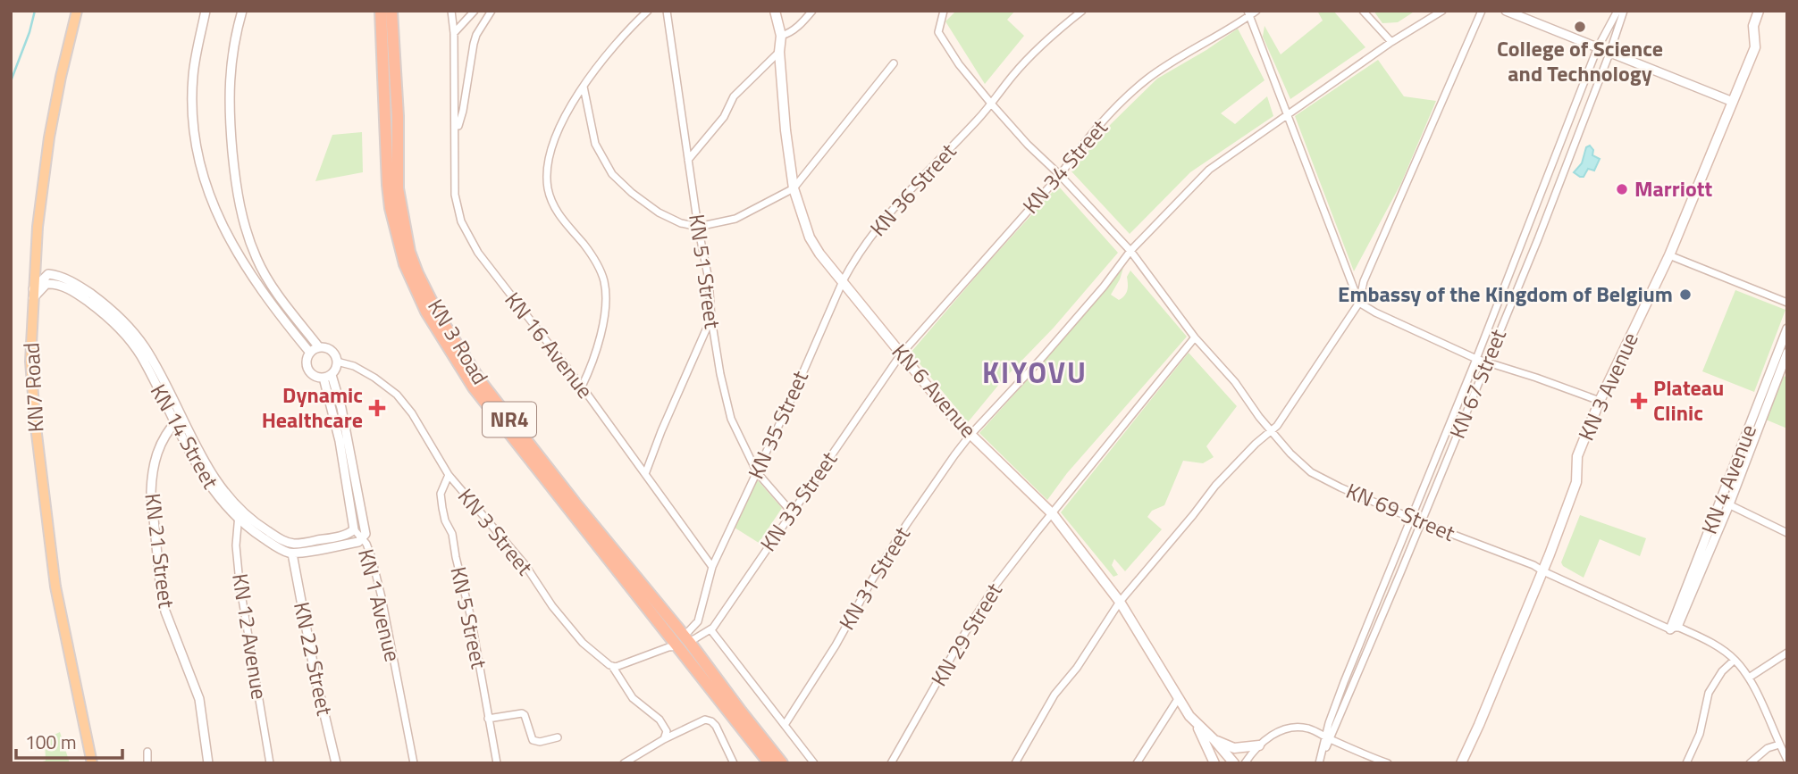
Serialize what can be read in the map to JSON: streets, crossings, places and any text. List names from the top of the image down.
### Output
{
  "streets": {
    "highway": ["KN 3 Road", "NR4"],
    "main road": ["KN 3 Avenue", "KN7 Road", "KN 6 Avenue"],
    "street": [
      "KN 34 Street",
      "KN 36 Street",
      "KN 51 Street",
      "KN 16 Avenue",
      "KN 67 Street",
      "KN 35 Street",
      "KN 14 Street",
      "KN 4 Avenue",
      "KN 33 Street",
      "KN 69 Street",
      "KN 3 Street",
      "KN 21 Street",
      "KN 31 Street",
      "KN 1 Avenue",
      "KN 5 Street",
      "KN 29 Street",
      "KN 12 Avenue",
      "KN 22 Street"
    ]
  },
  "crossings": [
    ["KN 34 Street", "KN 6 Avenue"],
    ["KN 34 Street", "KN 33 Street"],
    ["KN 34 Street", "KN 69 Street"],
    ["KN 36 Street", "KN 6 Avenue"],
    ["KN 36 Street", "KN 35 Street"],
    ["KN 51 Street", "KN 35 Street"],
    ["KN 51 Street", "KN 33 Street"],
    ["KN 3 Road", "KN 33 Street"],
    ["KN 16 Avenue", "KN 35 Street"],
    ["KN 67 Street", "KN 69 Street"],
    ["KN 3 Avenue", "KN 69 Street"],
    ["KN7 Road", "KN 14 Street"],
    ["KN 6 Avenue", "KN 35 Street"],
    ["KN 6 Avenue", "KN 33 Street"],
    ["KN 6 Avenue", "KN 31 Street"],
    ["KN 6 Avenue", "KN 29 Street"],
    ["KN 14 Street", "KN 21 Street"],
    ["KN 14 Street", "KN 12 Avenue"],
    ["KN 14 Street", "KN 22 Street"],
    ["KN 4 Avenue", "KN 69 Street"],
    ["KN 69 Street", "KN 31 Street"],
    ["KN 69 Street", "KN 29 Street"],
    ["KN 3 Street", "KN 1 Avenue"],
    ["KN 3 Street", "KN 5 Street"]
  ],
  "districts": ["KIYOVU"],
  "places": {
    "other": ["College of Science and Technology", "Marriott", "Embassy of the Kingdom of Belgium"],
    "health": ["Plateau Clinic", "Dynamic Healthcare"]
  },
  "scale_bar": "100 m"
}
